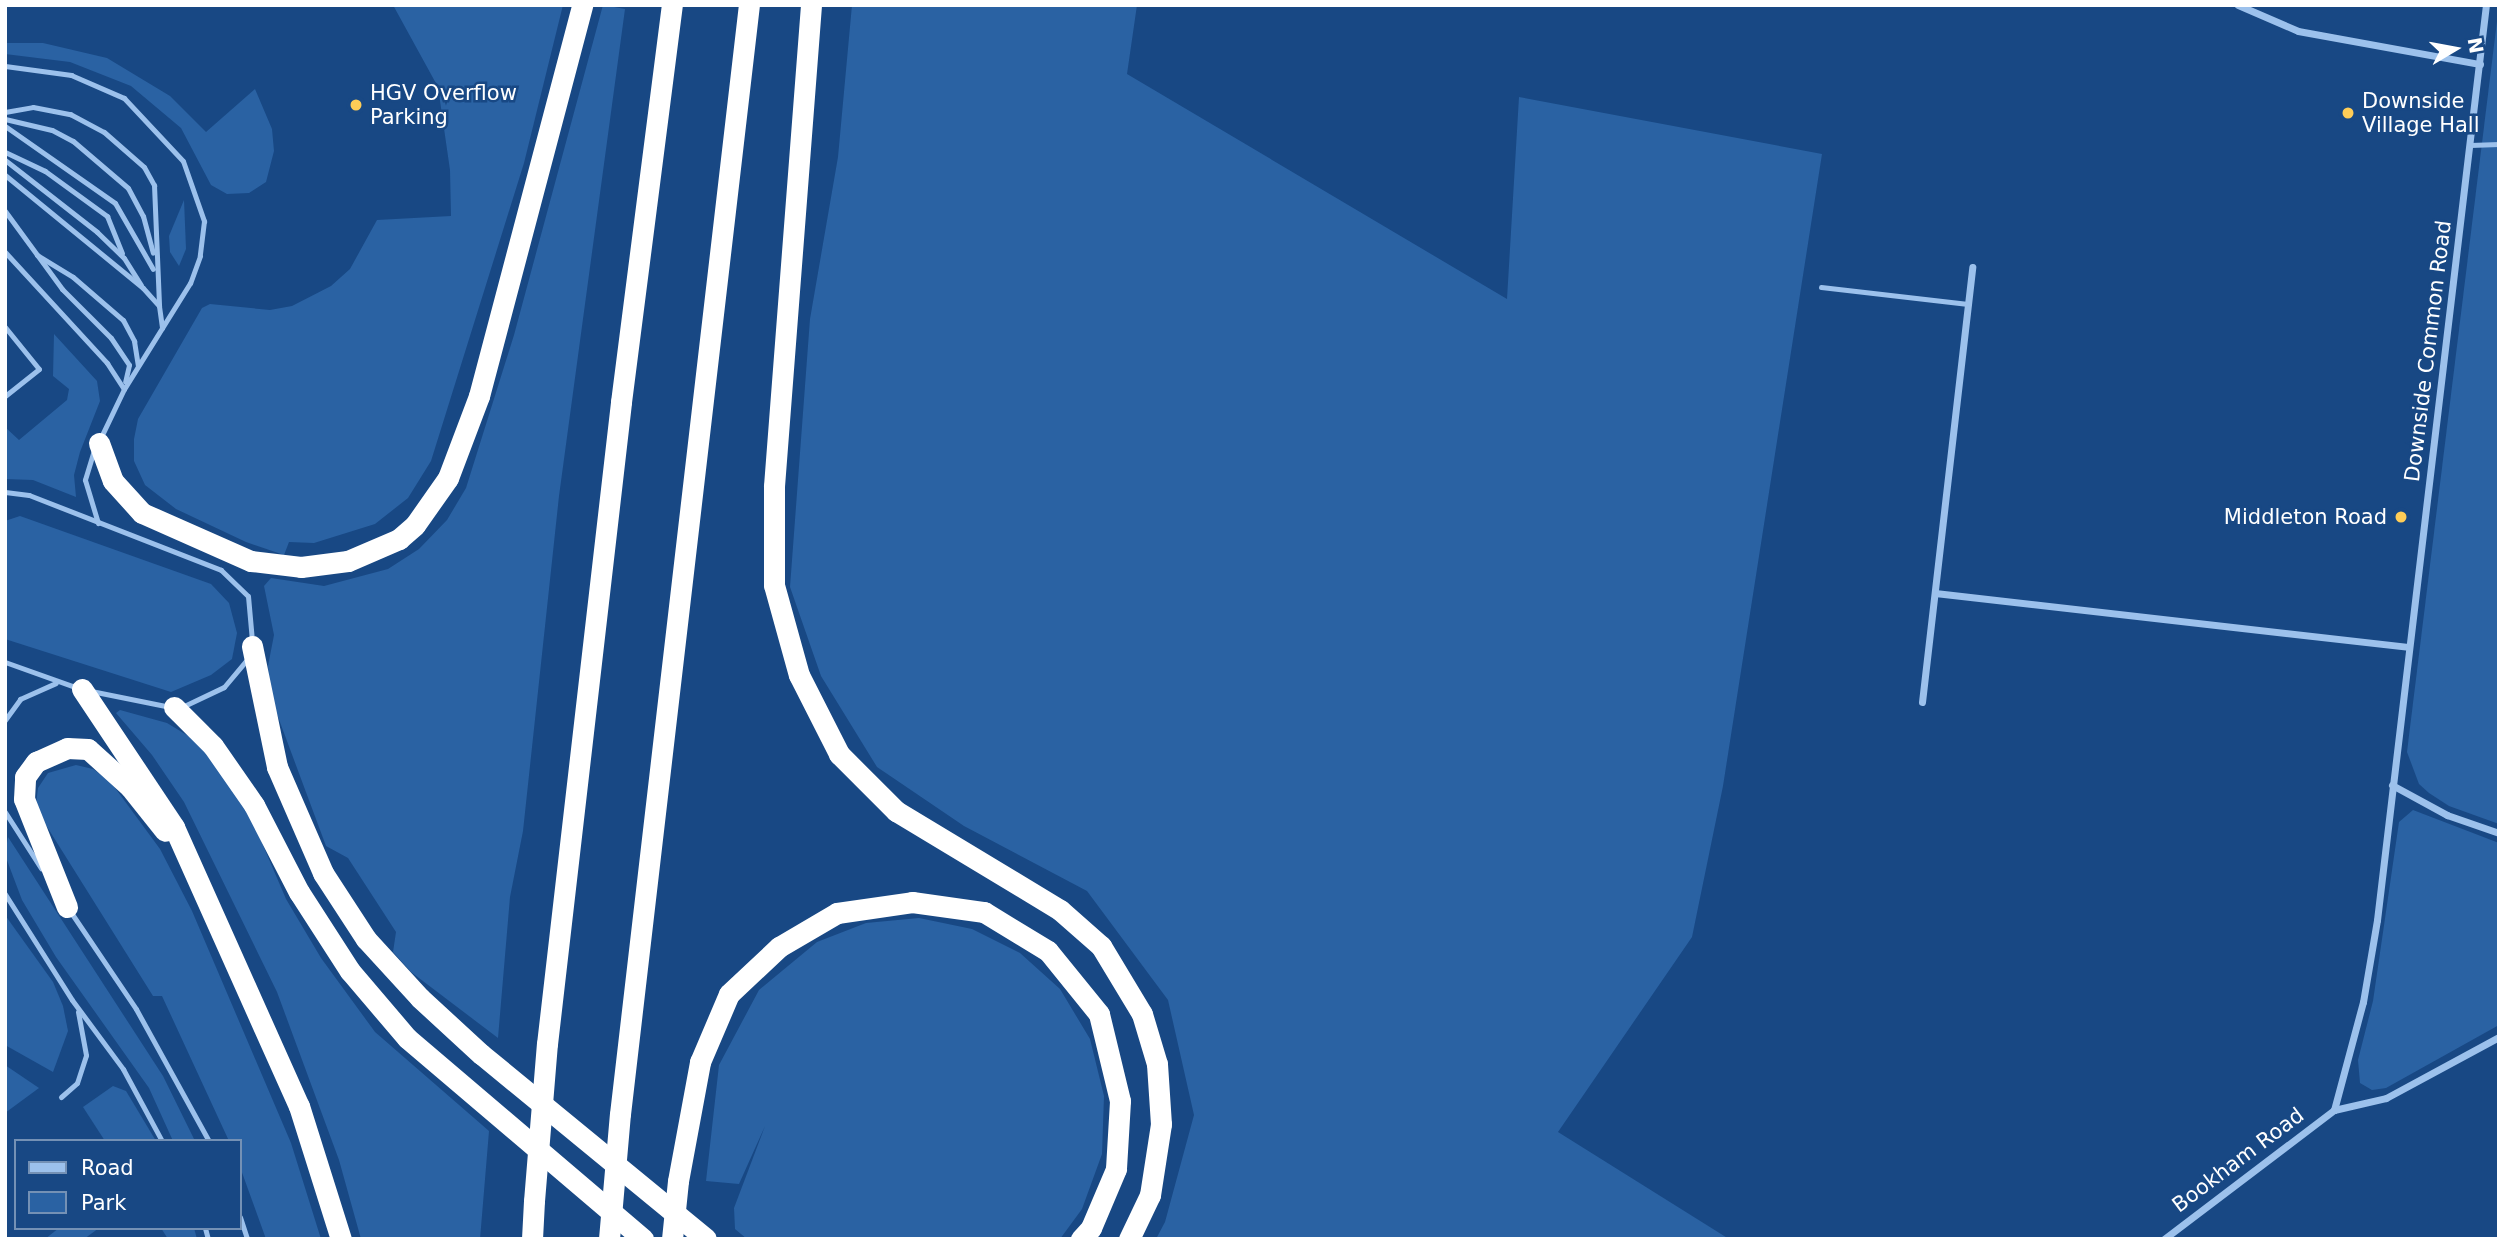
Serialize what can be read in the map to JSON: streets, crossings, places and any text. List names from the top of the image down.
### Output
{
  "streets": {
    "street": ["Downside Common Road", "Bookham Road"]
  },
  "crossings": [
    ["Downside Common Road", "Bookham Road"]
  ],
  "places": ["HGV Overflow Parking", "Downside Village Hall", "Middleton Road"],
  "legend": ["Road", "Park"],
  "north": "right"
}
